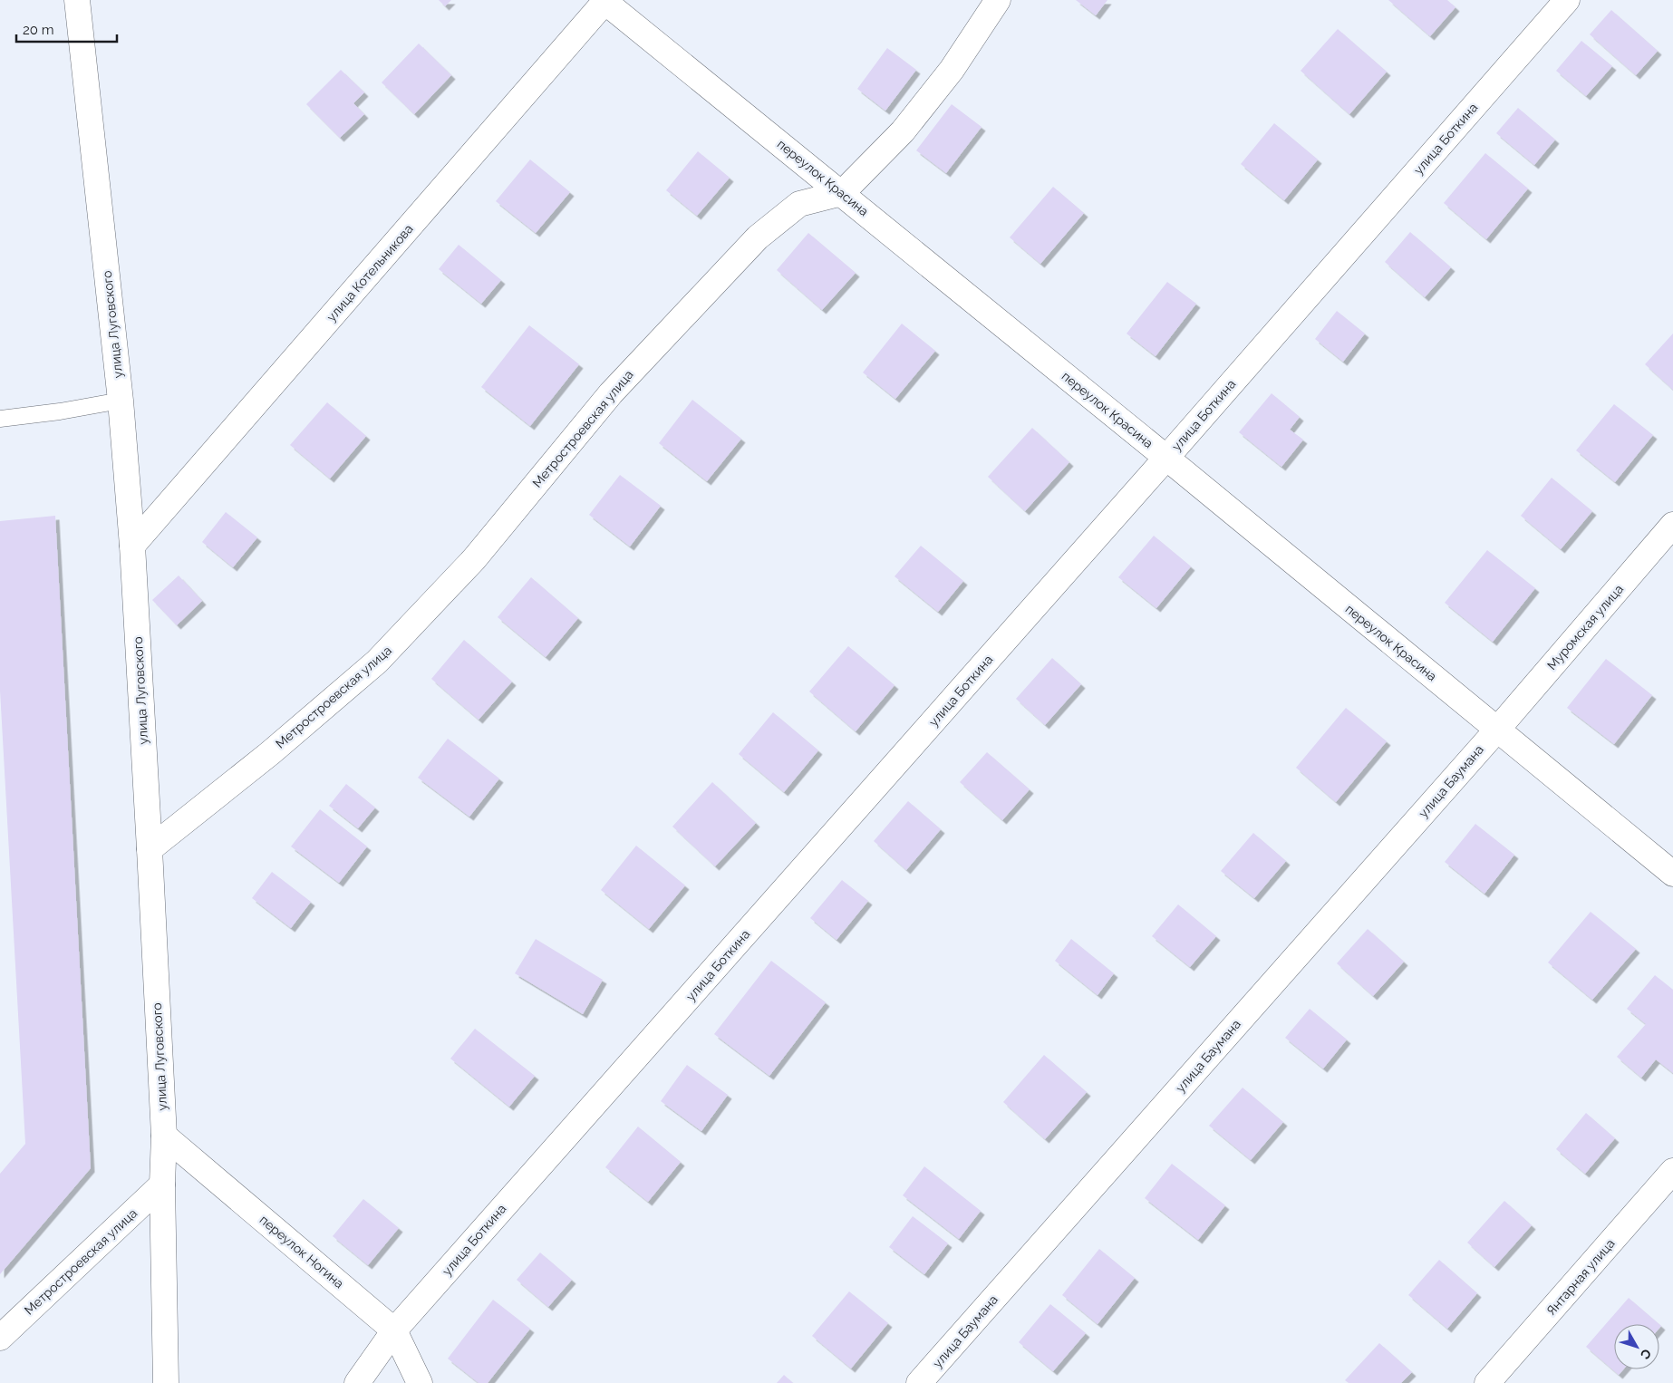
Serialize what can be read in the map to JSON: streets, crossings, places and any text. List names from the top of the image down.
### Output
{
  "streets": {
    "street": [
      "улица Боткина",
      "переулок Красина",
      "улица Котельникова",
      "улица Луговского",
      "Метростроевская улица",
      "Муромская улица",
      "улица Баумана",
      "переулок Ногина",
      "Янтарная улица"
    ]
  },
  "crossings": [
    ["улица Боткина", "переулок Красина"],
    ["улица Боткина", "переулок Ногина"],
    ["переулок Красина", "улица Котельникова"],
    ["переулок Красина", "Метростроевская улица"],
    ["переулок Красина", "Муромская улица"],
    ["переулок Красина", "улица Баумана"],
    ["улица Котельникова", "улица Луговского"],
    ["улица Луговского", "Метростроевская улица"],
    ["улица Луговского", "переулок Ногина"],
    ["Муромская улица", "улица Баумана"]
  ],
  "scale_bar": "20 m",
  "north": "bottom right"
}
